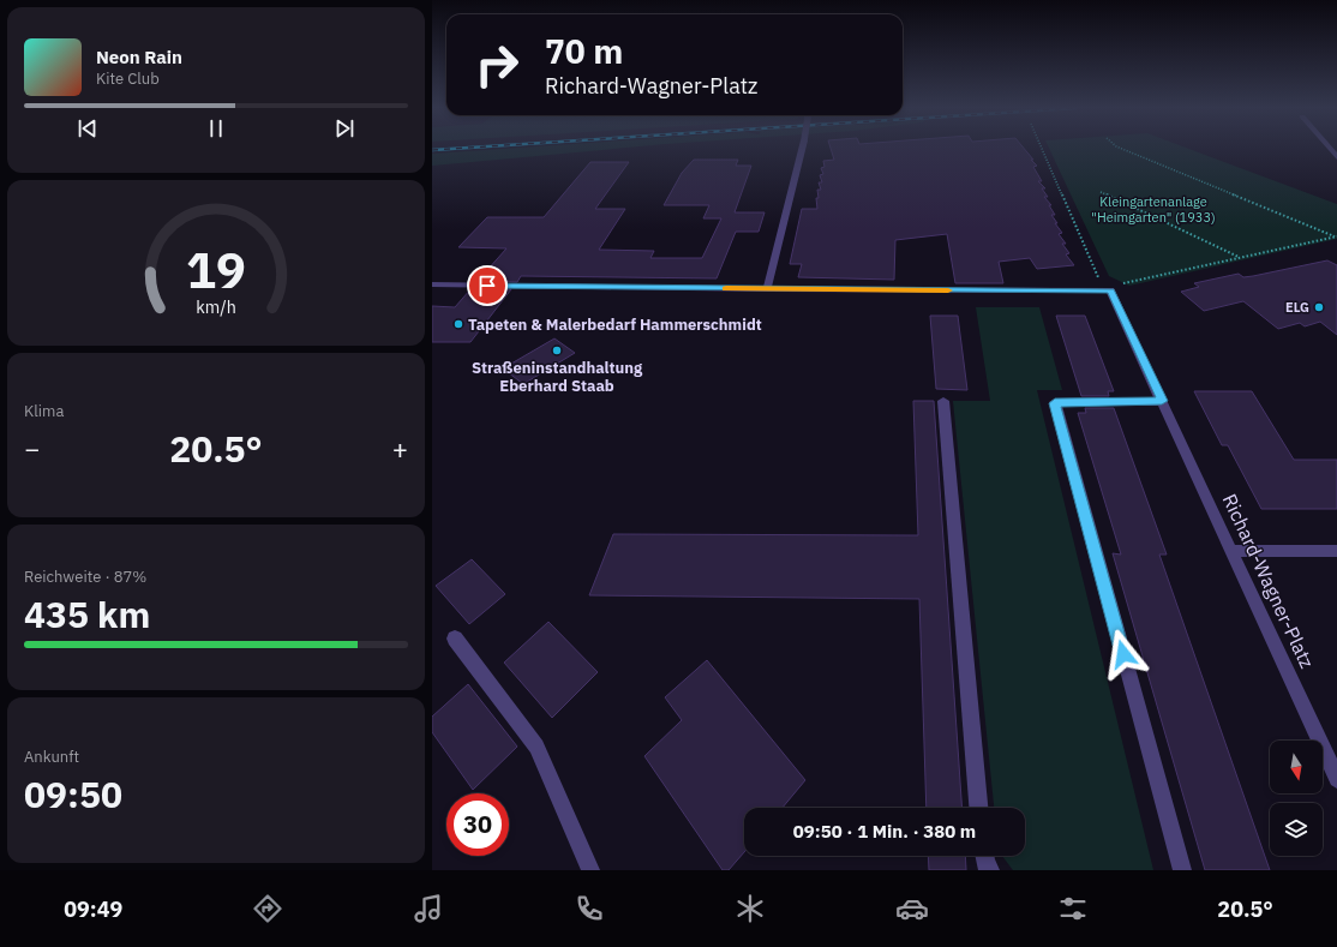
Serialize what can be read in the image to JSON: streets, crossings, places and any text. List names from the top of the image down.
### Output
{
  "streets": {
    "street": ["Richard-Wagner-Platz"]
  },
  "parks": ["Kleingartenanlage \"Heimgarten\" (1933)"],
  "places": ["ELG", "Tapeten & Malerbedarf Hammerschmidt", "Straßeninstandhaltung Eberhard Staab"],
  "north": "bottom",
  "page": {
    "turn": ["70 m", "Richard-Wagner-Platz"],
    "song": ["Neon Rain", "Kite Club"],
    "tile": [
      "Klima",
      ["Reichweite · 87%", "435 km"],
      ["Ankunft", "09:50"]
    ],
    "heat": ["−", "20.5°", "+"],
    "limit": "30",
    "trip": "09:50 · 1 Min. · 380 m",
    "tabs": ["09:49", "20.5°"],
    "gauge": ["19", "km/h"]
  }
}
